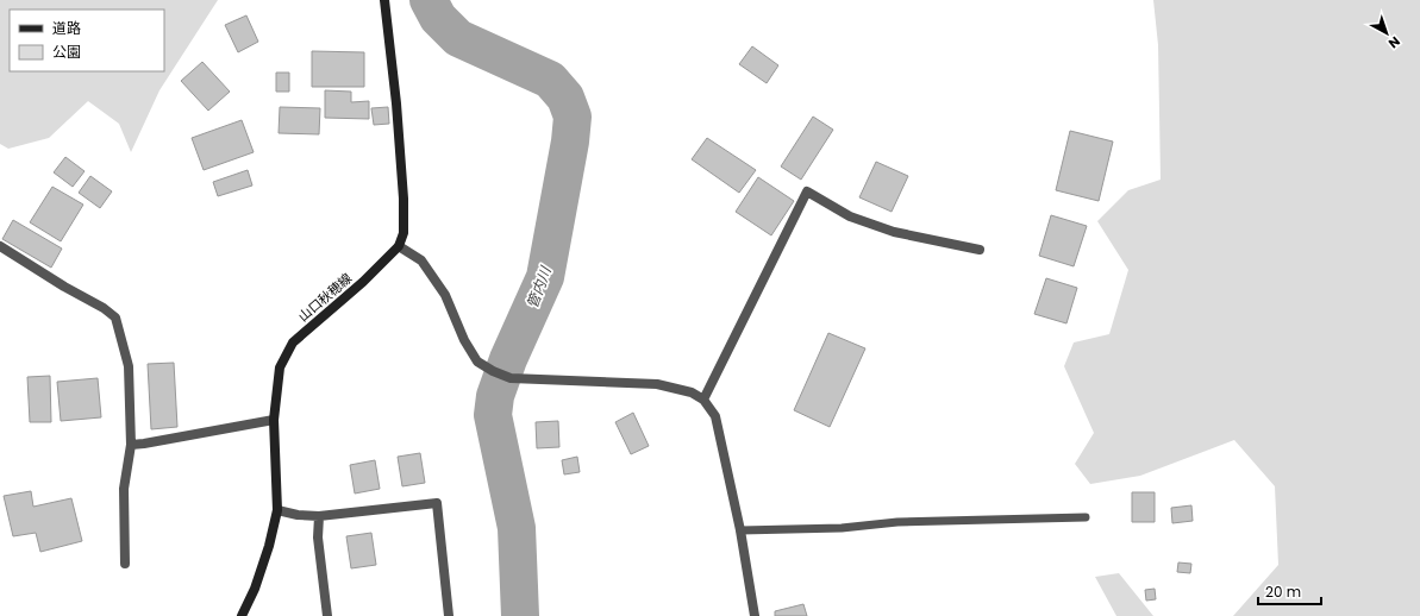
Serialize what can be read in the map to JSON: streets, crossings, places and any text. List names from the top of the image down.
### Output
{
  "streets": {
    "main road": ["山口秋穂線"]
  },
  "water": ["管内川"],
  "legend": ["道路", "公園"],
  "scale_bar": "20 m",
  "north": "bottom right"
}
